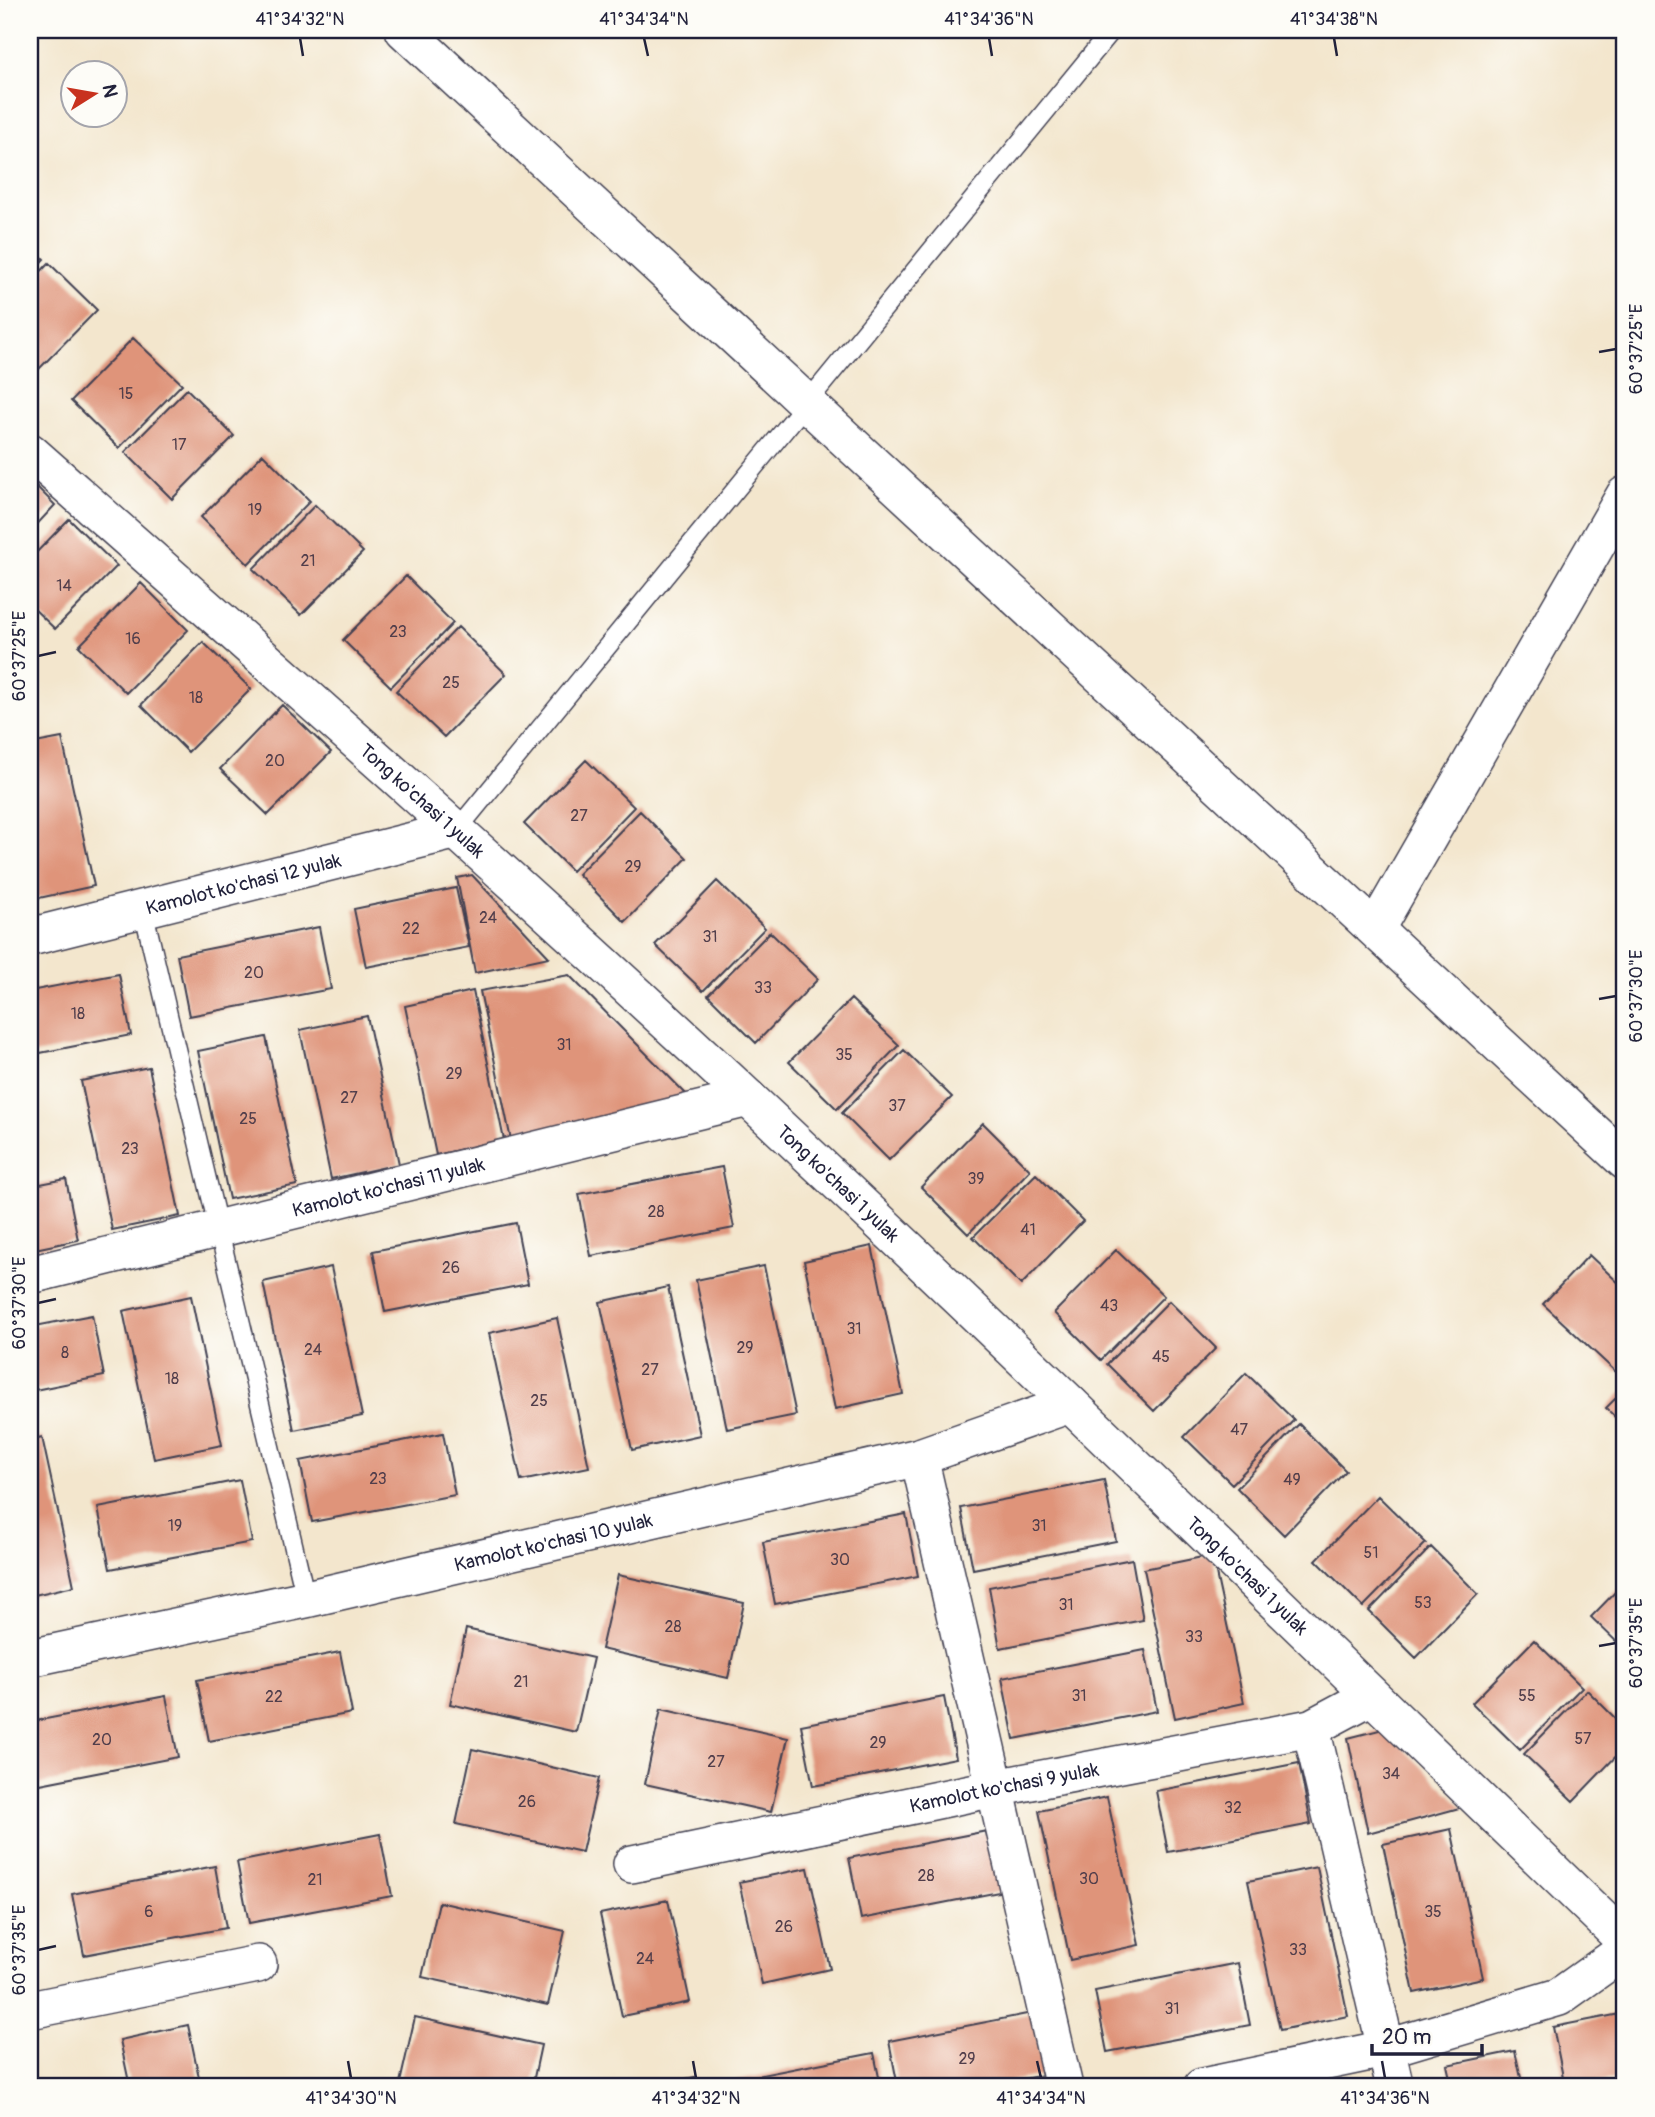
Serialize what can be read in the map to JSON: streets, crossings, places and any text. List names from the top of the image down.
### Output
{
  "streets": {
    "street": [
      "Tong ko'chasi 1 yulak",
      "Kamolot ko'chasi 12 yulak",
      "Kamolot ko'chasi 11 yulak",
      "Kamolot ko'chasi 10 yulak",
      "Kamolot ko'chasi 9 yulak"
    ]
  },
  "crossings": [
    ["Tong ko'chasi 1 yulak", "Kamolot ko'chasi 12 yulak"],
    ["Tong ko'chasi 1 yulak", "Kamolot ko'chasi 11 yulak"],
    ["Tong ko'chasi 1 yulak", "Kamolot ko'chasi 10 yulak"],
    ["Tong ko'chasi 1 yulak", "Kamolot ko'chasi 9 yulak"]
  ],
  "house_numbers": [
    "15",
    "17",
    "19",
    "21",
    "14",
    "23",
    "16",
    "25",
    "18",
    "20",
    "27",
    "29",
    "24",
    "22",
    "31",
    "20",
    "33",
    "18",
    "31",
    "35",
    "29",
    "27",
    "37",
    "25",
    "23",
    "39",
    "28",
    "41",
    "26",
    "43",
    "31",
    "29",
    "24",
    "8",
    "45",
    "27",
    "18",
    "25",
    "47",
    "23",
    "49",
    "19",
    "31",
    "51",
    "30",
    "53",
    "31",
    "28",
    "33",
    "21",
    "31",
    "55",
    "22",
    "57",
    "20",
    "29",
    "27",
    "34",
    "26",
    "32",
    "28",
    "30",
    "21",
    "6",
    "35",
    "26",
    "33",
    "24",
    "31",
    "29"
  ],
  "scale_bar": "20 m",
  "north": "right",
  "coordinates": [
    "41°34'32\"N",
    "41°34'34\"N",
    "41°34'36\"N",
    "41°34'38\"N",
    "60°37'25\"E",
    "60°37'30\"E",
    "60°37'35\"E",
    "41°34'30\"N"
  ]
}
